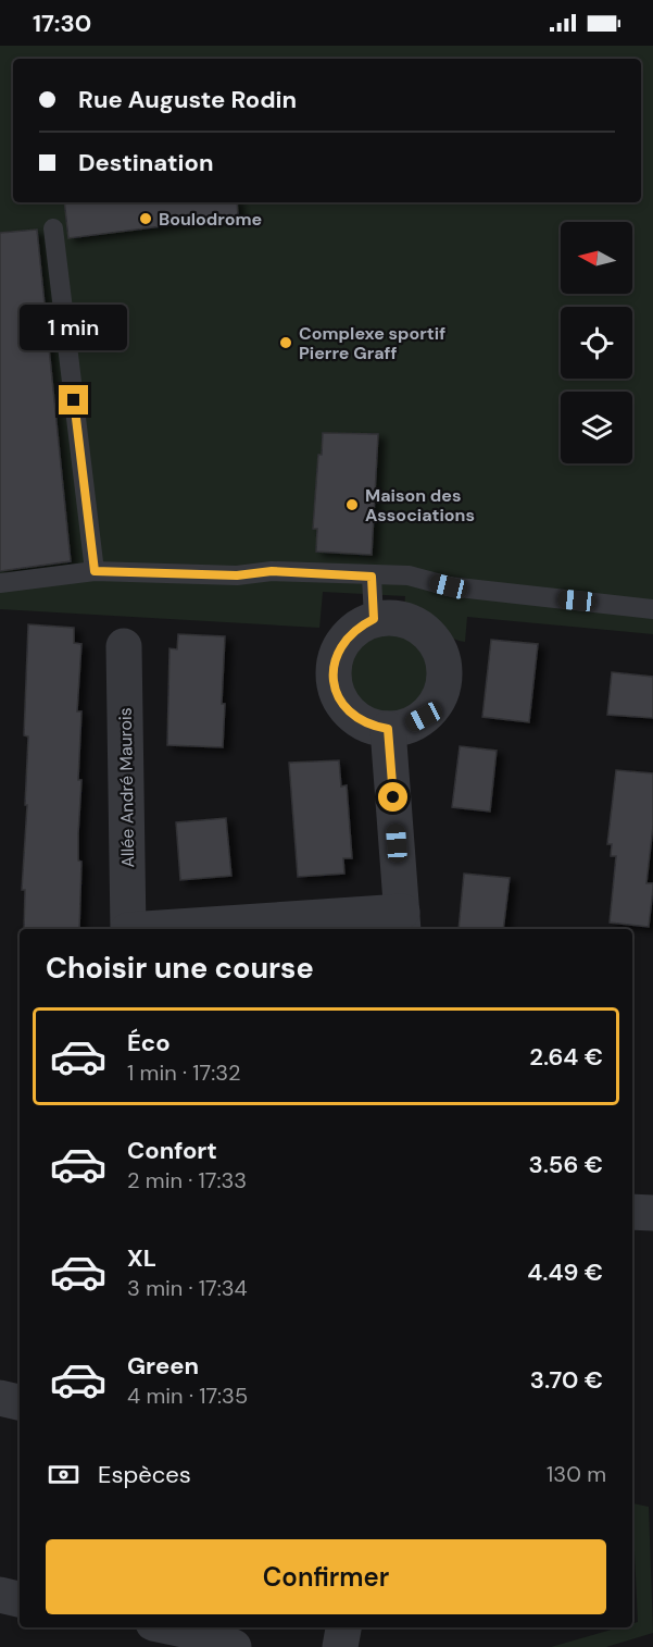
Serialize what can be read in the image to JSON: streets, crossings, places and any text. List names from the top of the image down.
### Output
{
  "streets": {
    "street": ["Allée André Maurois"]
  },
  "places": ["Boulodrome", "Complexe sportif Pierre Graff", "Maison des Associations"],
  "north": "left",
  "page": {
    "status": "17:30",
    "banner": ["Rue Auguste Rodin", "Destination"],
    "bubble": "1 min",
    "heading": "Choisir une course",
    "list": [
      {
        "name": "Éco",
        "note": "1 min · 17:32",
        "value": "2.64 €"
      },
      {
        "name": "Confort",
        "note": "2 min · 17:33",
        "value": "3.56 €"
      },
      {
        "name": "XL",
        "note": "3 min · 17:34",
        "value": "4.49 €"
      },
      {
        "name": "Green",
        "note": "4 min · 17:35",
        "value": "3.70 €"
      }
    ],
    "pay": ["Espèces", "130 m"],
    "buttons": "Confirmer"
  }
}
